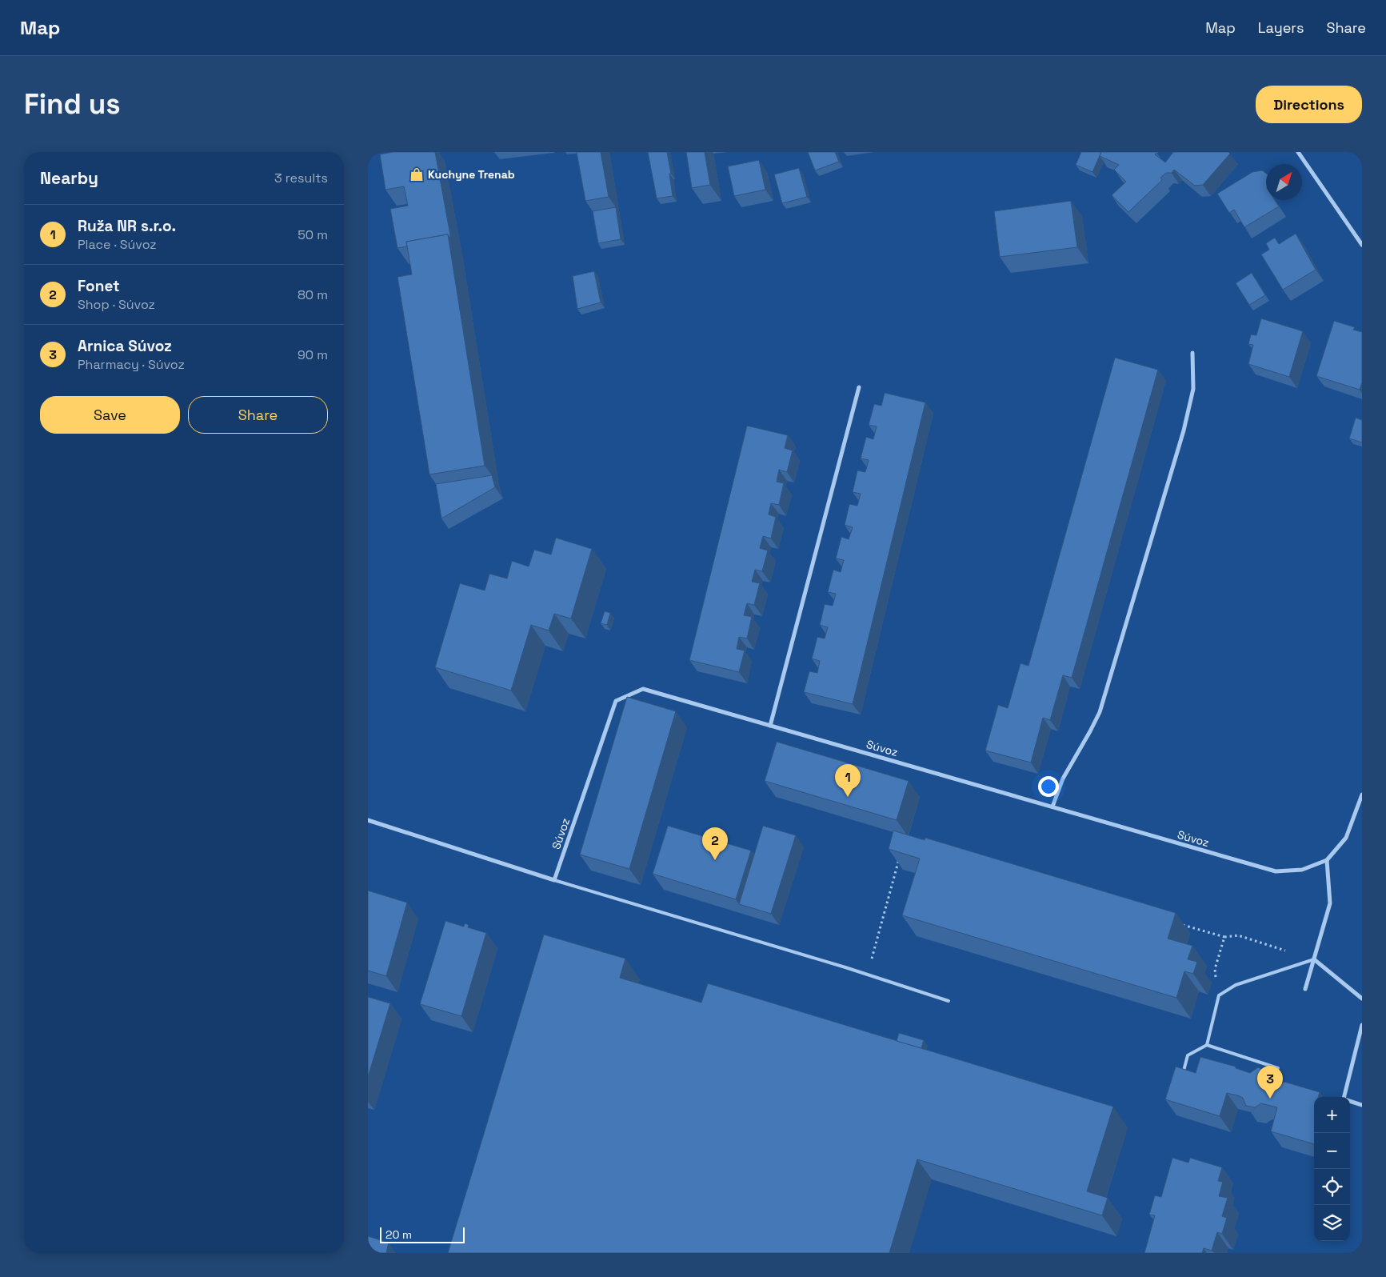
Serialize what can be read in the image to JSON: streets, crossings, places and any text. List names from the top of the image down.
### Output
{
  "streets": {
    "street": ["Súvoz"]
  },
  "places": {
    "shop": ["Kuchyne Trenab"]
  },
  "scale_bar": "20 m",
  "north": "top right",
  "page": {
    "header": "Map",
    "nav": ["Map", "Layers", "Share"],
    "buttons": [
      "Directions",
      ["Save", "Share"]
    ],
    "title": "Find us",
    "heading": ["Nearby", "3 results"],
    "list": [
      {
        "mark": "1",
        "name": "Ruža NR s.r.o.",
        "note": "Place · Súvoz",
        "value": "50 m"
      },
      {
        "mark": "2",
        "name": "Fonet",
        "note": "Shop · Súvoz",
        "value": "80 m"
      },
      {
        "mark": "3",
        "name": "Arnica Súvoz",
        "note": "Pharmacy · Súvoz",
        "value": "90 m"
      }
    ],
    "pins": ["1", "2", "3"],
    "map_buttons": ["+", "−"],
    "scale": "20 m"
  }
}
